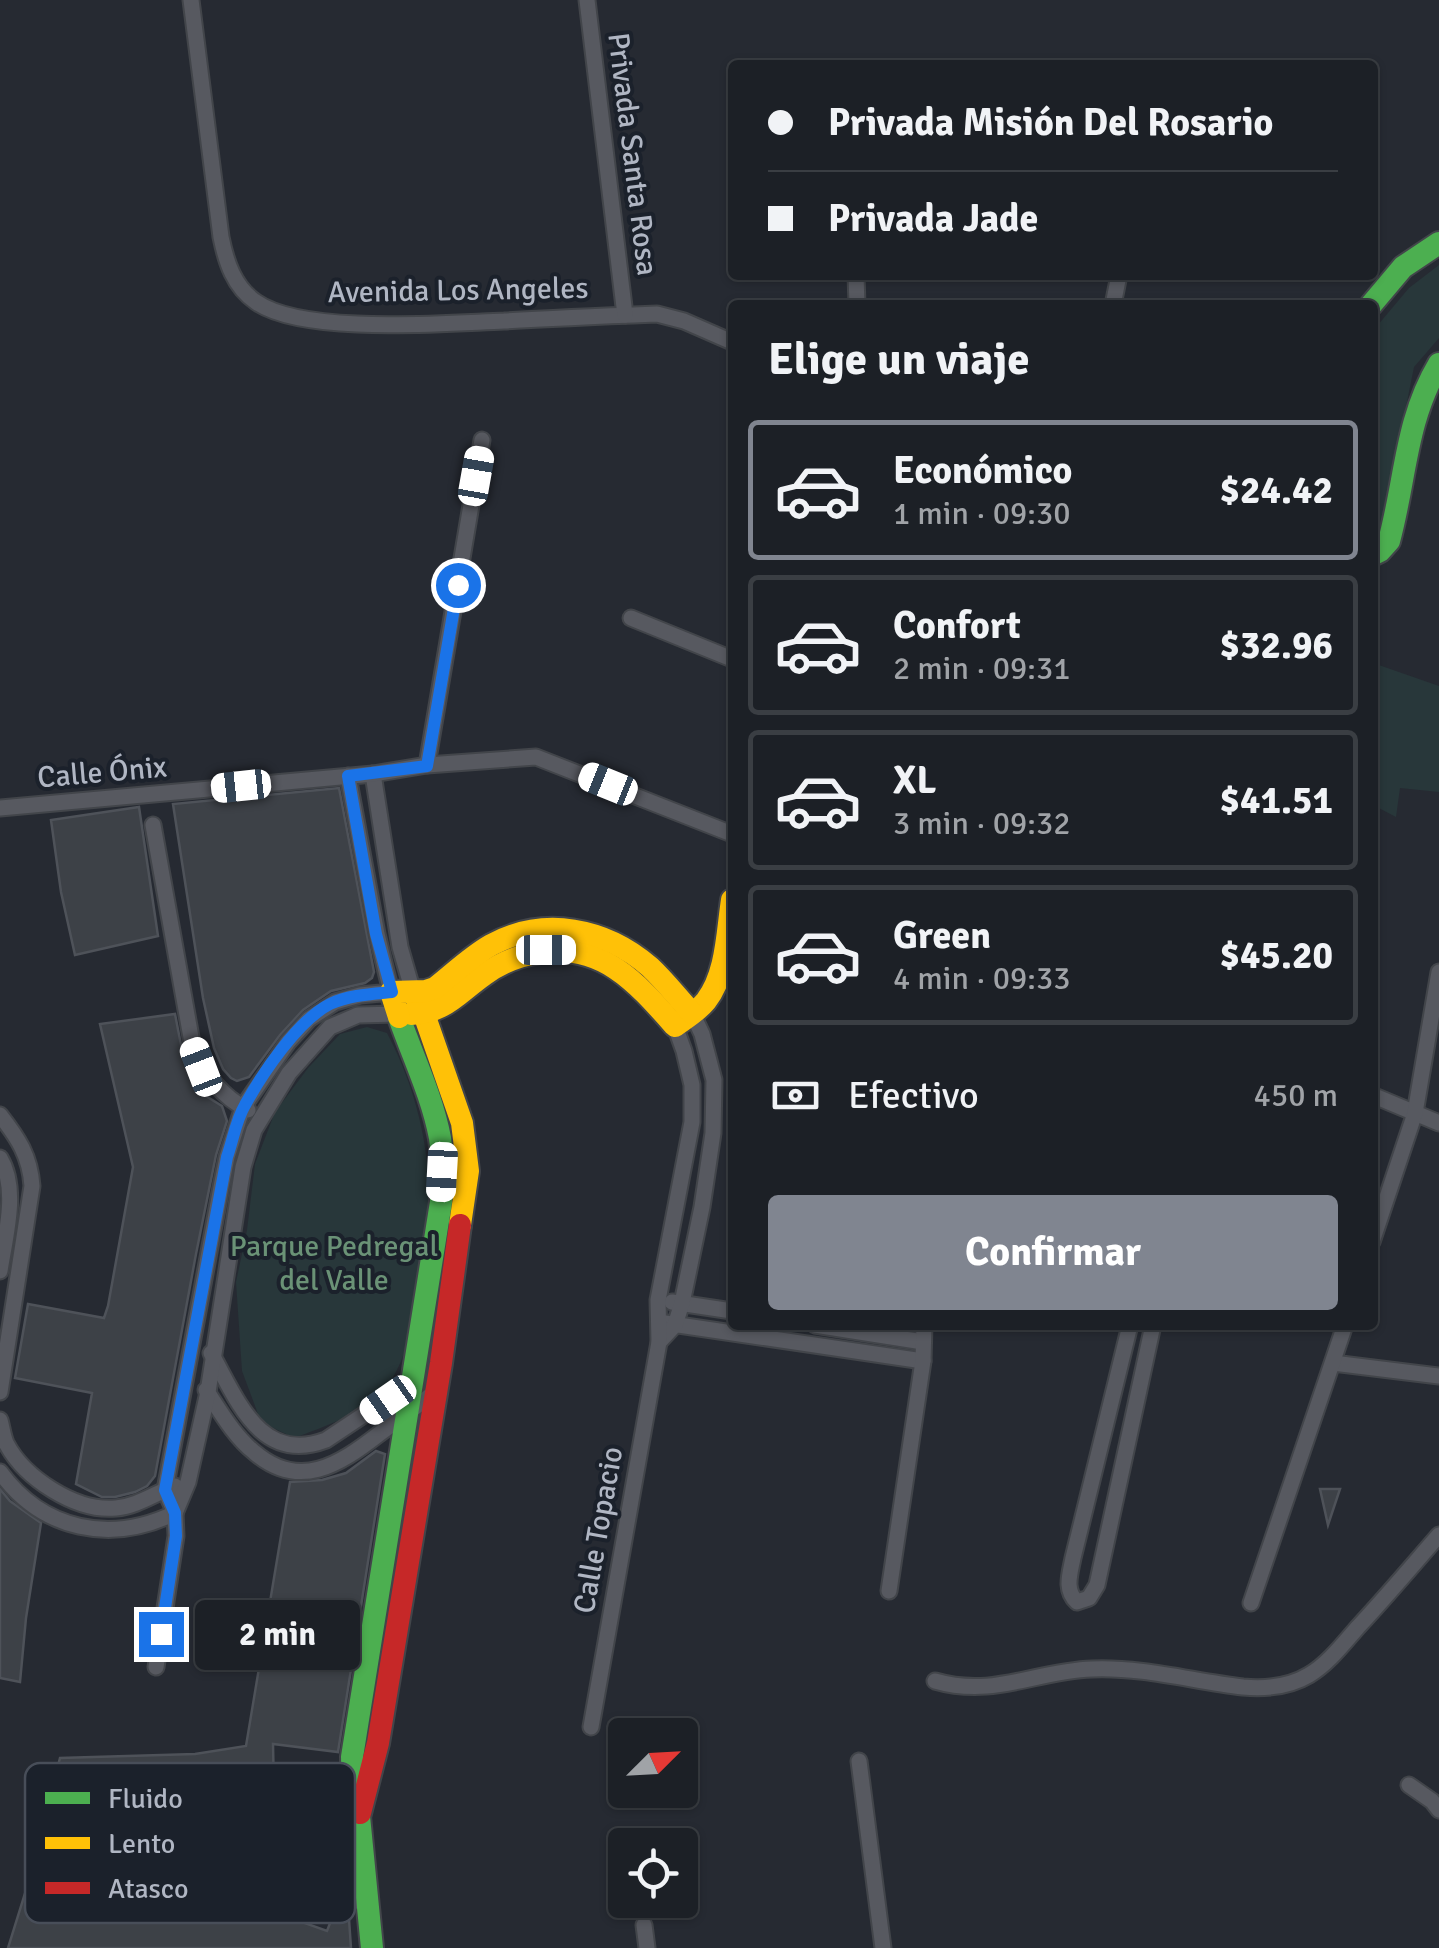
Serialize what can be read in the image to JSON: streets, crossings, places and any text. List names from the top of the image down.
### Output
{
  "streets": {
    "street": [
      "Privada Santa Rosa",
      "Avenida Los Angeles",
      "Calle Ónix",
      "Calle Topacio"
    ]
  },
  "crossings": [
    ["Privada Santa Rosa", "Avenida Los Angeles"]
  ],
  "parks": ["Parque Pedregal del Valle"],
  "legend": ["Fluido", "Lento", "Atasco"],
  "north": "top right",
  "page": {
    "banner": ["Privada Misión Del Rosario", "Privada Jade"],
    "heading": "Elige un viaje",
    "list": [
      {
        "name": "Económico",
        "note": "1 min · 09:30",
        "value": "$24.42"
      },
      {
        "name": "Confort",
        "note": "2 min · 09:31",
        "value": "$32.96"
      },
      {
        "name": "XL",
        "note": "3 min · 09:32",
        "value": "$41.51"
      },
      {
        "name": "Green",
        "note": "4 min · 09:33",
        "value": "$45.20"
      }
    ],
    "pay": ["Efectivo", "450 m"],
    "buttons": "Confirmar",
    "bubble": "2 min"
  }
}
